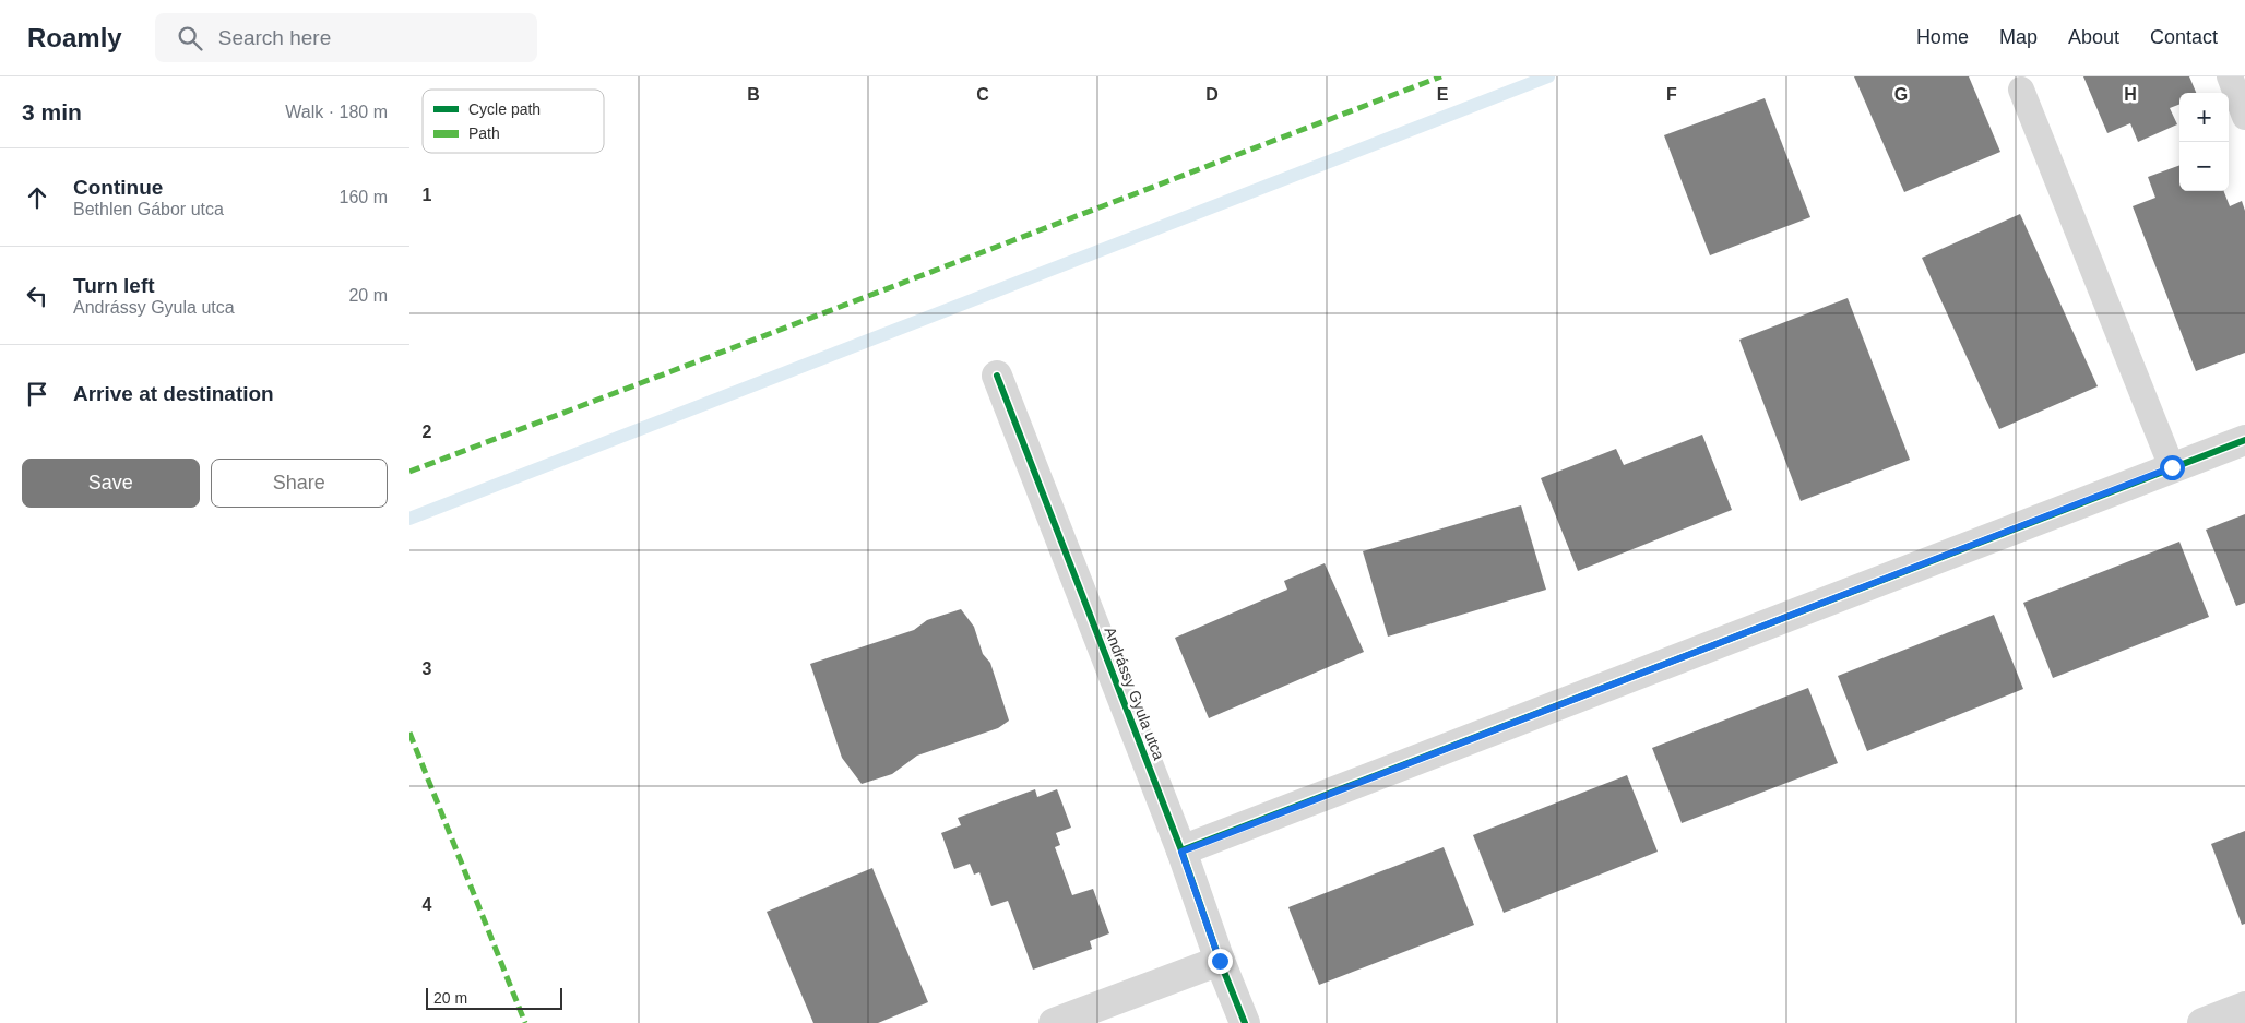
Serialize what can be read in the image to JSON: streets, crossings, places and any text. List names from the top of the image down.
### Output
{
  "streets": {
    "street": ["Andrássy Gyula utca"]
  },
  "legend": ["Cycle path", "Path"],
  "scale_bar": "20 m",
  "page": {
    "header": "Roamly",
    "search": "Search here",
    "nav": [
      "Home",
      "Map",
      "About",
      "Contact"
    ],
    "heading": ["3 min", "Walk · 180 m"],
    "map_buttons": ["+", "−"],
    "list": [
      ["Continue", "Bethlen Gábor utca", "160 m"],
      ["Turn left", "Andrássy Gyula utca", "20 m"],
      "Arrive at destination"
    ],
    "buttons": ["Save", "Share"],
    "scale": "20 m"
  },
  "grid": {
    "columns": [
      "B",
      "C",
      "D",
      "E",
      "F",
      "G",
      "H"
    ],
    "rows": [
      "1",
      "2",
      "3",
      "4"
    ]
  }
}
